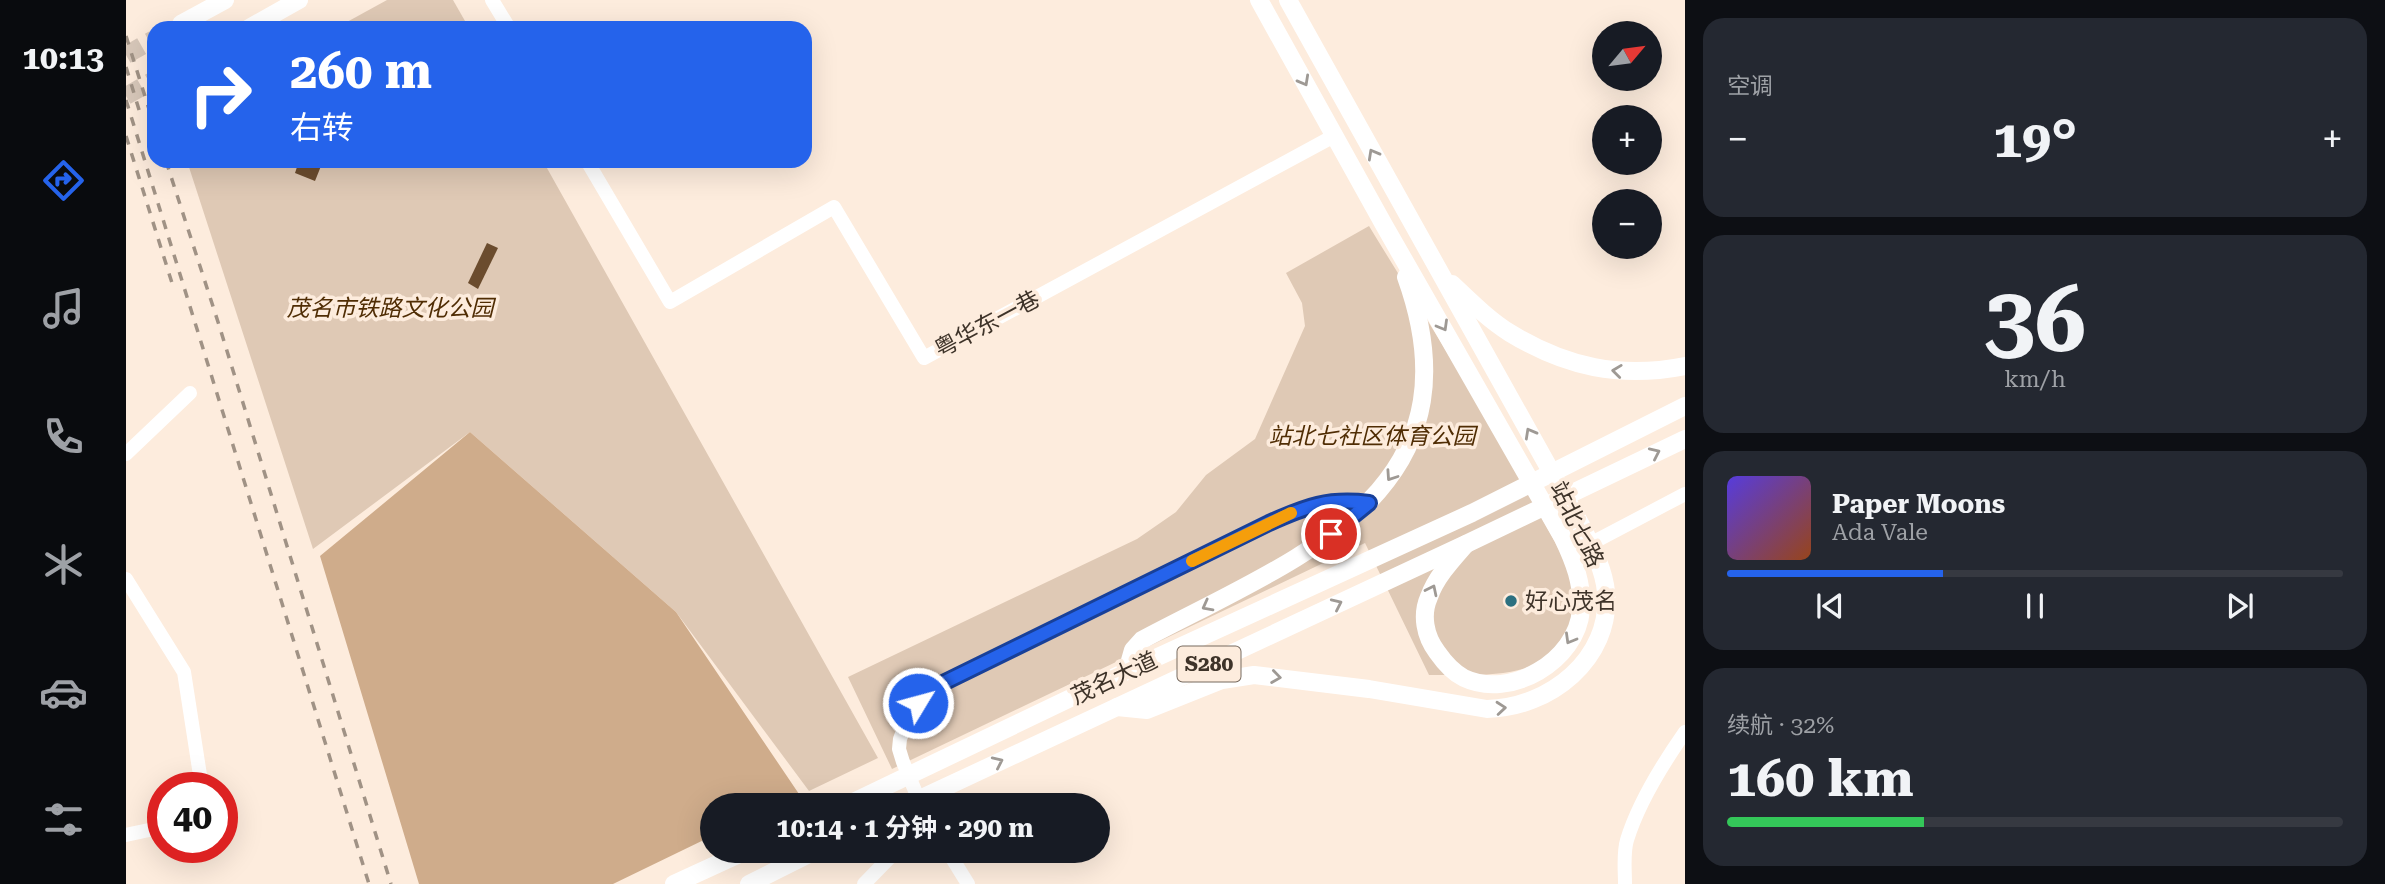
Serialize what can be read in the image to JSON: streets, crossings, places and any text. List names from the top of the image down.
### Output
{
  "streets": {
    "main road": ["站北七路", "S280", "茂名大道"],
    "street": ["粤华东一巷"]
  },
  "crossings": [
    ["粤华东一巷", "站北七路"],
    ["站北七路", "茂名大道"]
  ],
  "parks": ["茂名市铁路文化公园", "站北七社区体育公园"],
  "places": ["好心茂名"],
  "north": "top right",
  "page": {
    "tabs": "10:13",
    "tile": [
      "空调",
      ["36", "km/h"],
      ["续航 · 32%", "160 km"]
    ],
    "map_buttons": ["+", "−"],
    "turn": ["260 m", "右转"],
    "heat": ["−", "19°", "+"],
    "song": ["Paper Moons", "Ada Vale"],
    "limit": "40",
    "trip": "10:14 · 1 分钟 · 290 m"
  }
}
